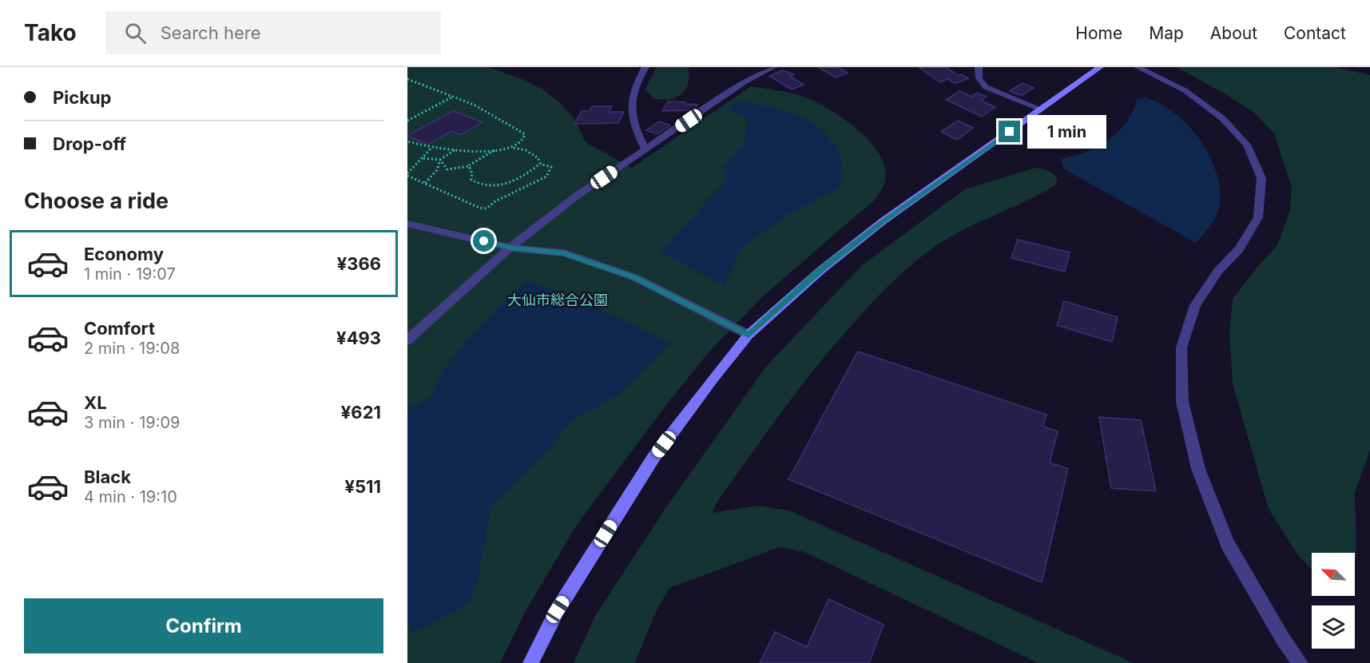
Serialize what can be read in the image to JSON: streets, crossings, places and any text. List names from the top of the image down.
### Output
{
  "parks": ["大仙市総合公園"],
  "north": "top left",
  "page": {
    "header": "Tako",
    "search": "Search here",
    "nav": [
      "Home",
      "Map",
      "About",
      "Contact"
    ],
    "banner": ["Pickup", "Drop-off"],
    "bubble": "1 min",
    "heading": "Choose a ride",
    "list": [
      {
        "name": "Economy",
        "note": "1 min · 19:07",
        "value": "¥366"
      },
      {
        "name": "Comfort",
        "note": "2 min · 19:08",
        "value": "¥493"
      },
      {
        "name": "XL",
        "note": "3 min · 19:09",
        "value": "¥621"
      },
      {
        "name": "Black",
        "note": "4 min · 19:10",
        "value": "¥511"
      }
    ],
    "buttons": "Confirm"
  }
}
